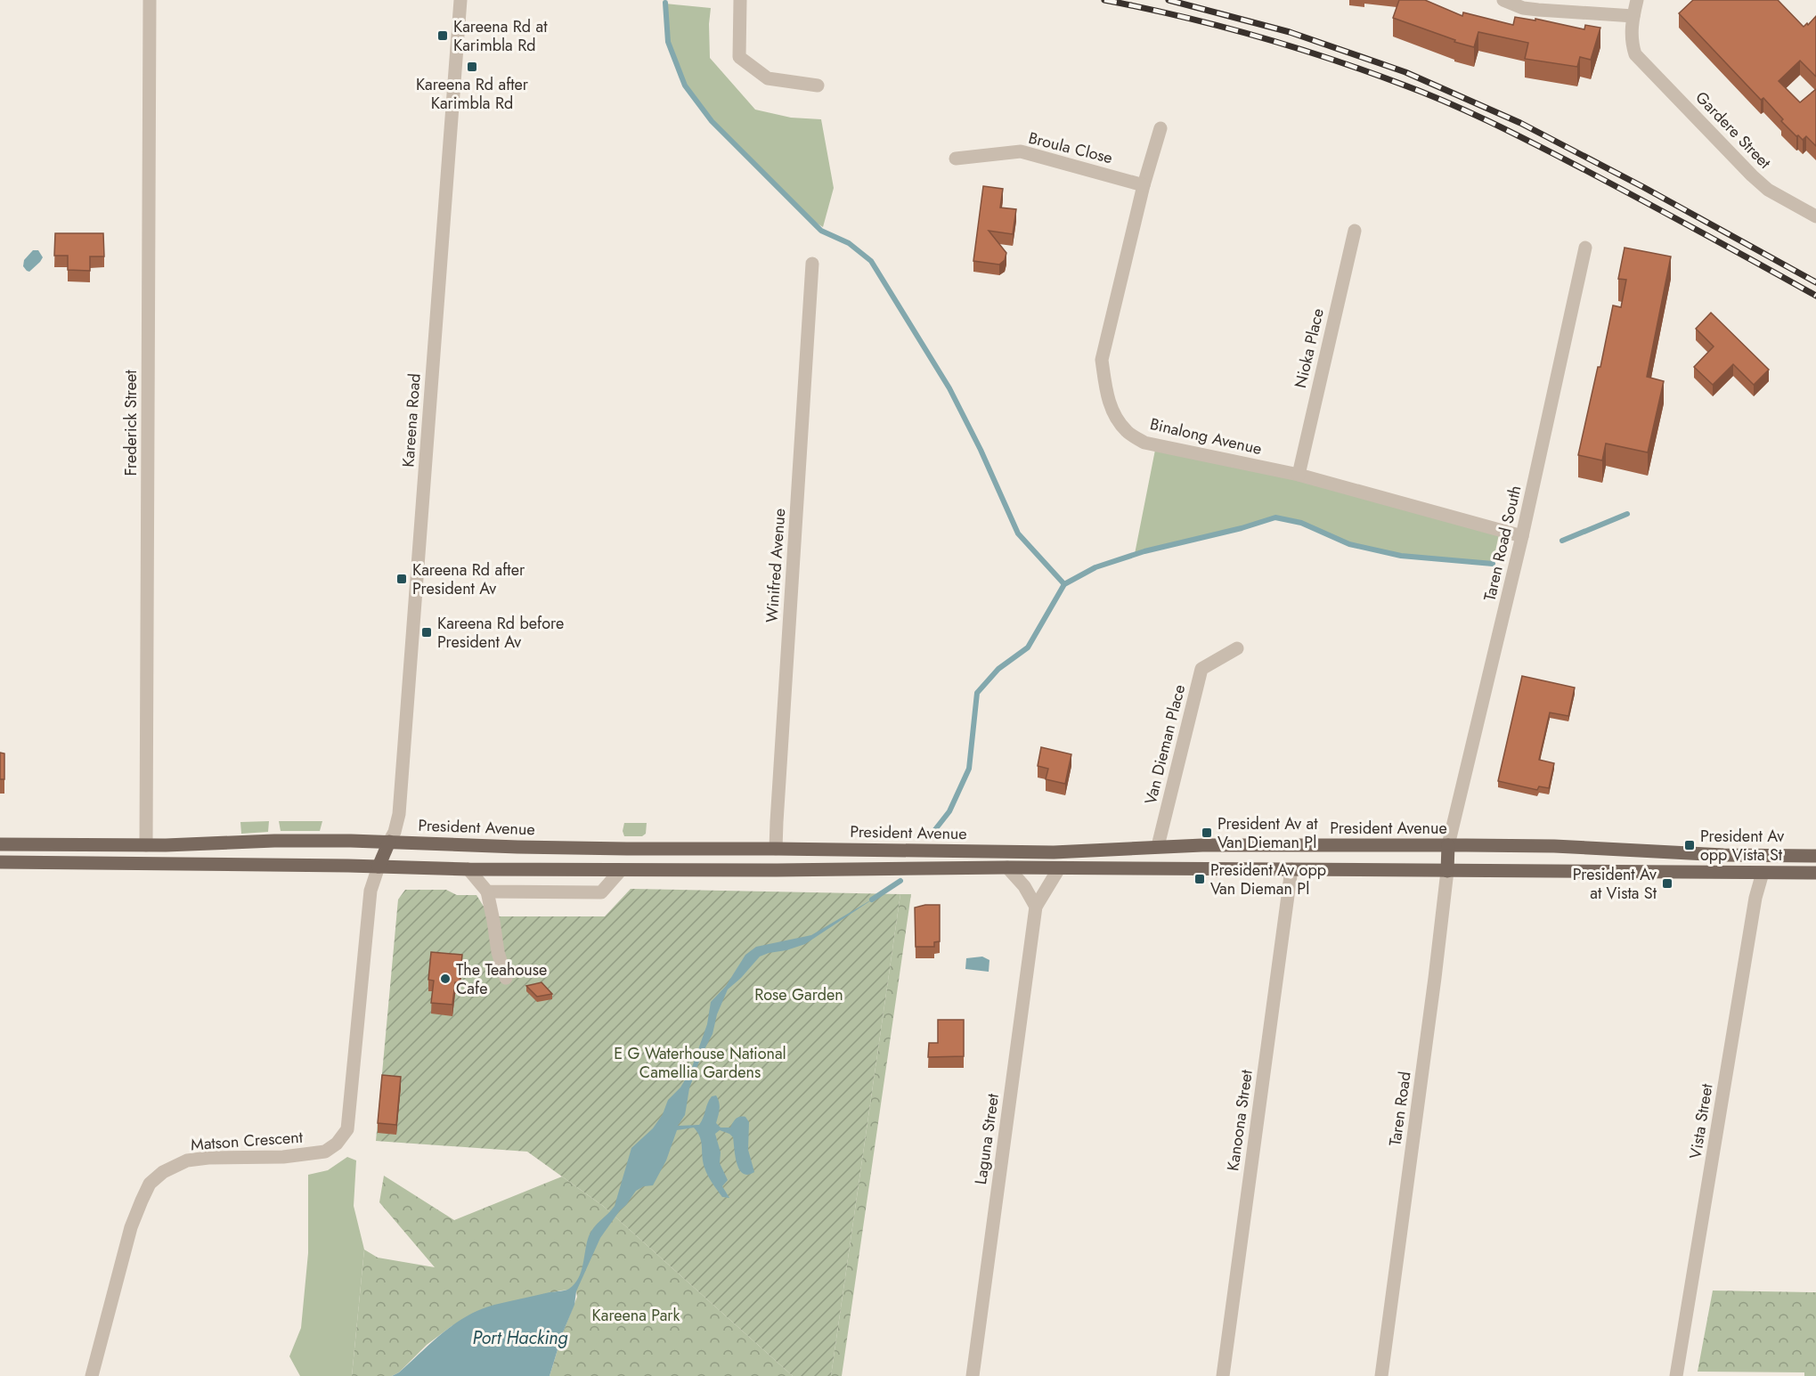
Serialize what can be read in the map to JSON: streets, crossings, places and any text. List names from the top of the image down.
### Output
{
  "streets": {
    "main road": [
      "Winifred Avenue",
      "Van Dieman Place",
      "President Avenue",
      "Taren Road",
      "Matson Crescent"
    ],
    "street": [
      "Gardere Street",
      "Broula Close",
      "Nioka Place",
      "Kareena Road",
      "Frederick Street",
      "Binalong Avenue",
      "Taren Road South",
      "Kanoona Street",
      "Vista Street",
      "Laguna Street"
    ]
  },
  "crossings": [
    ["Broula Close", "Binalong Avenue"],
    ["Nioka Place", "Binalong Avenue"],
    ["Kareena Road", "President Avenue"],
    ["Kareena Road", "Matson Crescent"],
    ["Frederick Street", "President Avenue"],
    ["Binalong Avenue", "Taren Road South"],
    ["Taren Road South", "President Avenue"],
    ["Taren Road South", "Taren Road"],
    ["Winifred Avenue", "President Avenue"],
    ["Van Dieman Place", "President Avenue"],
    ["President Avenue", "Taren Road"],
    ["President Avenue", "Matson Crescent"]
  ],
  "water": ["Port Hacking"],
  "parks": ["Rose Garden", "E G Waterhouse National Camellia Gardens", "Kareena Park"],
  "places": {
    "transit": [
      "Kareena Rd at Karimbla Rd",
      "Kareena Rd after Karimbla Rd",
      "Kareena Rd after President Av",
      "Kareena Rd before President Av",
      "President Av at Van Dieman Pl",
      "President Av opp Vista St",
      "President Av opp Van Dieman Pl",
      "President Av at Vista St"
    ],
    "other": ["The Teahouse Cafe"]
  }
}
